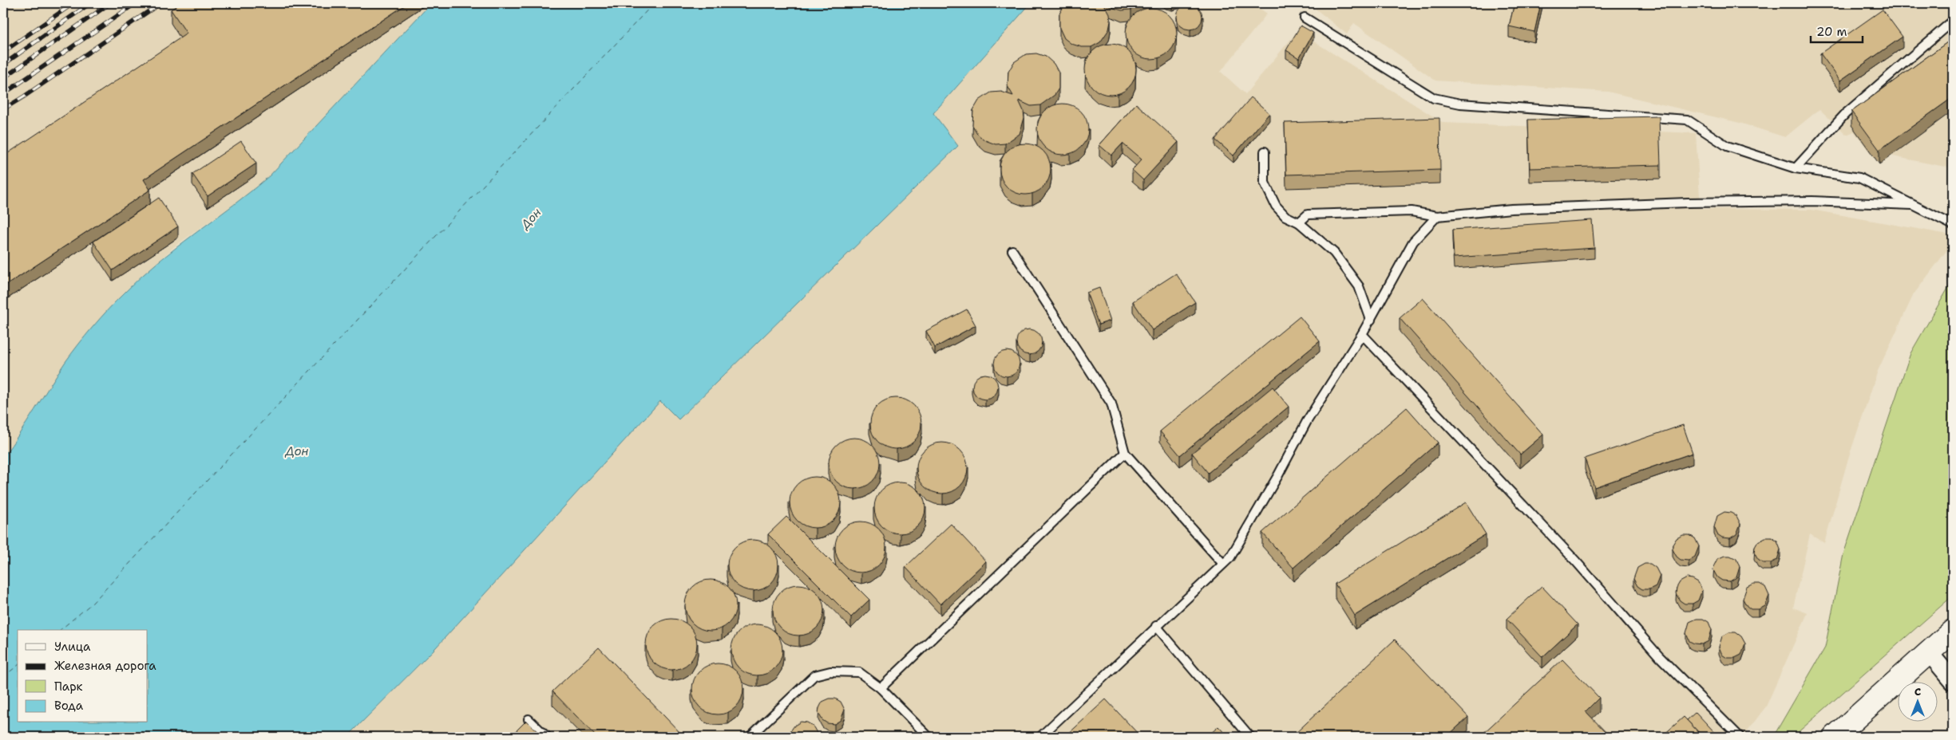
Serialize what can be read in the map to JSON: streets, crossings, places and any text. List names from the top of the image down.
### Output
{
  "water": ["Дон"],
  "legend": [
    "Улица",
    "Железная дорога",
    "Парк",
    "Вода"
  ],
  "scale_bar": "20 m",
  "north": "top"
}
